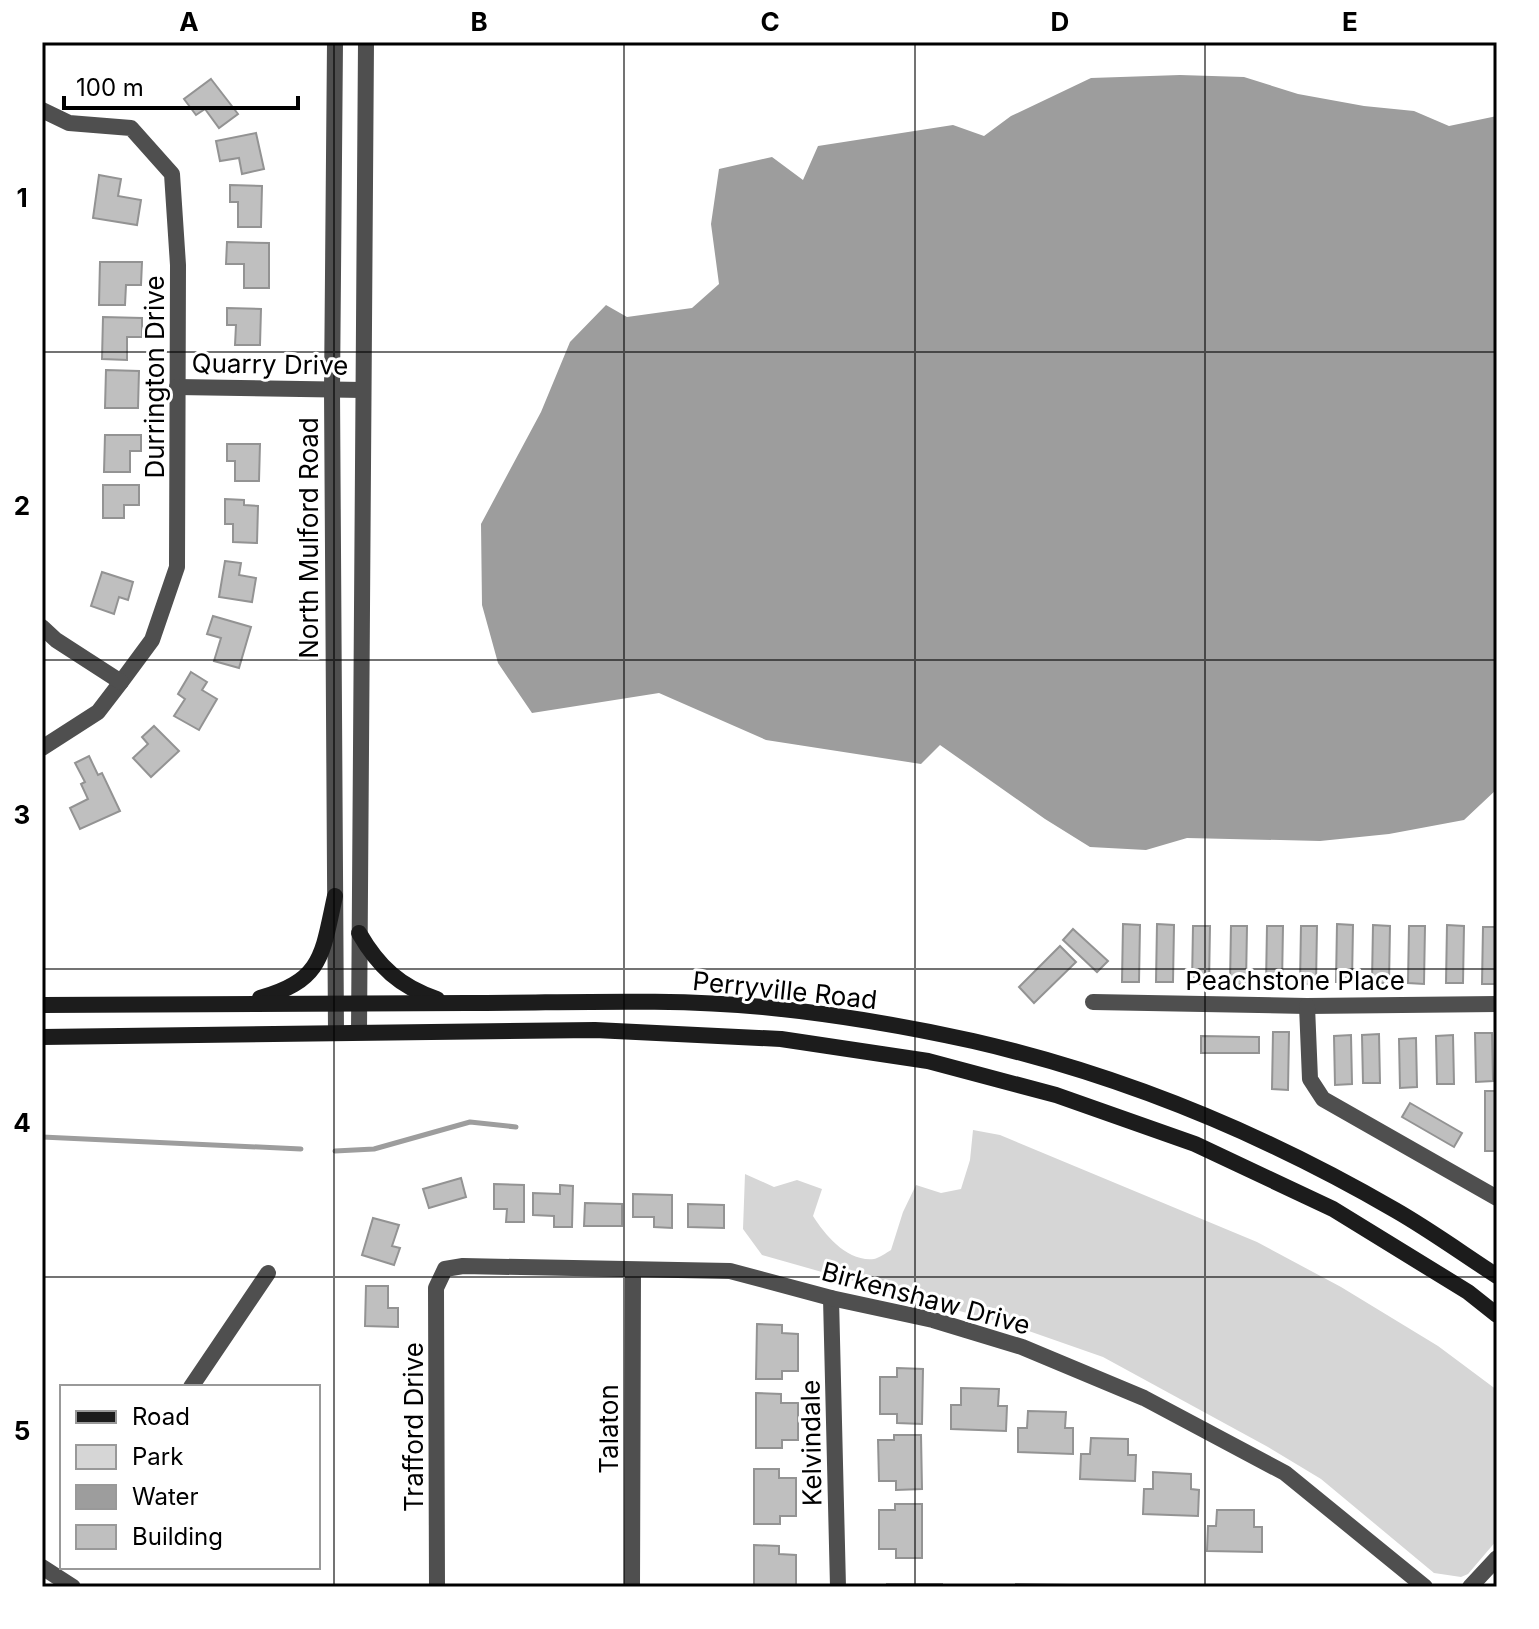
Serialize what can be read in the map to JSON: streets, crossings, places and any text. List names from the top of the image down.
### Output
{
  "streets": {
    "main road": ["Perryville Road"],
    "street": [
      "Quarry Drive",
      "Durrington Drive",
      "North Mulford Road",
      "Peachstone Place",
      "Birkenshaw Drive",
      "Trafford Drive",
      "Talaton",
      "Kelvindale"
    ]
  },
  "crossings": [
    ["Quarry Drive", "Durrington Drive"],
    ["Quarry Drive", "North Mulford Road"],
    ["North Mulford Road", "Perryville Road"],
    ["Birkenshaw Drive", "Trafford Drive"],
    ["Birkenshaw Drive", "Talaton"],
    ["Birkenshaw Drive", "Kelvindale"]
  ],
  "legend": [
    "Road",
    "Park",
    "Water",
    "Building"
  ],
  "scale_bar": "100 m",
  "grid": {
    "columns": [
      "A",
      "B",
      "C",
      "D",
      "E"
    ],
    "rows": [
      "1",
      "2",
      "3",
      "4",
      "5"
    ]
  }
}
